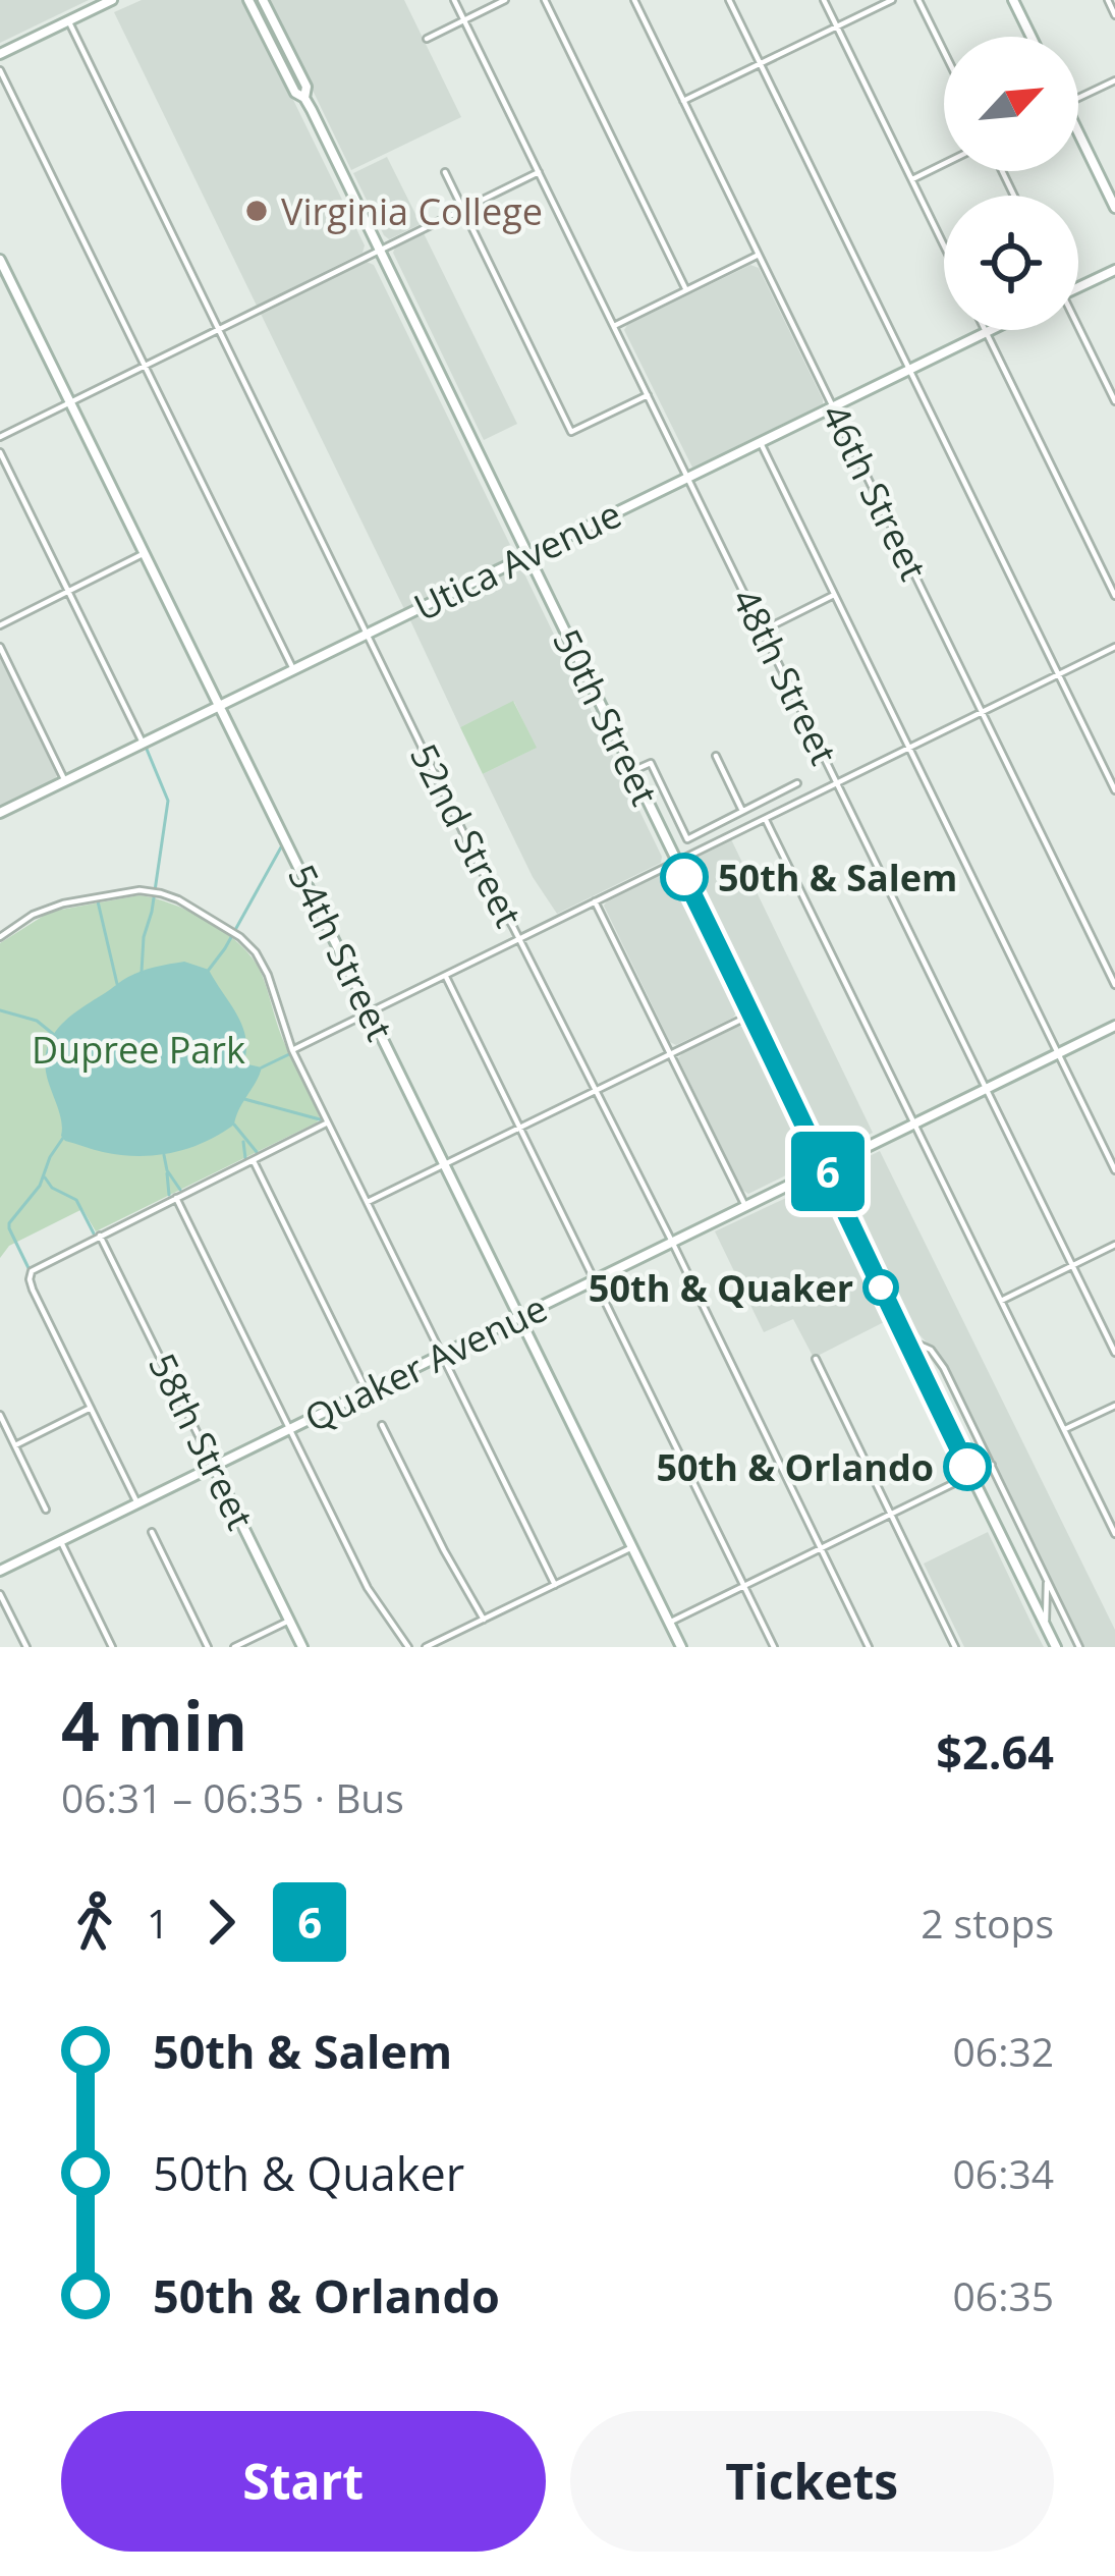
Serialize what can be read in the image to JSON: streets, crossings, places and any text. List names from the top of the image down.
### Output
{
  "streets": {
    "main road": [
      "Utica Avenue",
      "50th Street",
      "54th Street",
      "Quaker Avenue",
      "58th Street"
    ],
    "street": ["46th Street", "48th Street", "52nd Street"]
  },
  "crossings": [
    ["46th Street", "Utica Avenue"],
    ["Utica Avenue", "48th Street"],
    ["Utica Avenue", "50th Street"],
    ["Utica Avenue", "52nd Street"],
    ["Utica Avenue", "54th Street"],
    ["48th Street", "Quaker Avenue"],
    ["50th Street", "Quaker Avenue"],
    ["52nd Street", "Quaker Avenue"],
    ["54th Street", "Quaker Avenue"],
    ["Quaker Avenue", "58th Street"]
  ],
  "parks": ["Dupree Park"],
  "places": [
    "Virginia College",
    "50th & Salem",
    "50th & Quaker",
    "50th & Orlando"
  ],
  "lines": ["bus line 6"],
  "north": "top right",
  "page": {
    "on_map": "6",
    "heading": ["4 min", "06:31 – 06:35 · Bus", "$2.64"],
    "legs": ["1", "6", "2 stops"],
    "list": [
      {
        "name": "50th & Salem",
        "value": "06:32"
      },
      {
        "name": "50th & Quaker",
        "value": "06:34"
      },
      {
        "name": "50th & Orlando",
        "value": "06:35"
      }
    ],
    "buttons": ["Start", "Tickets"]
  }
}
